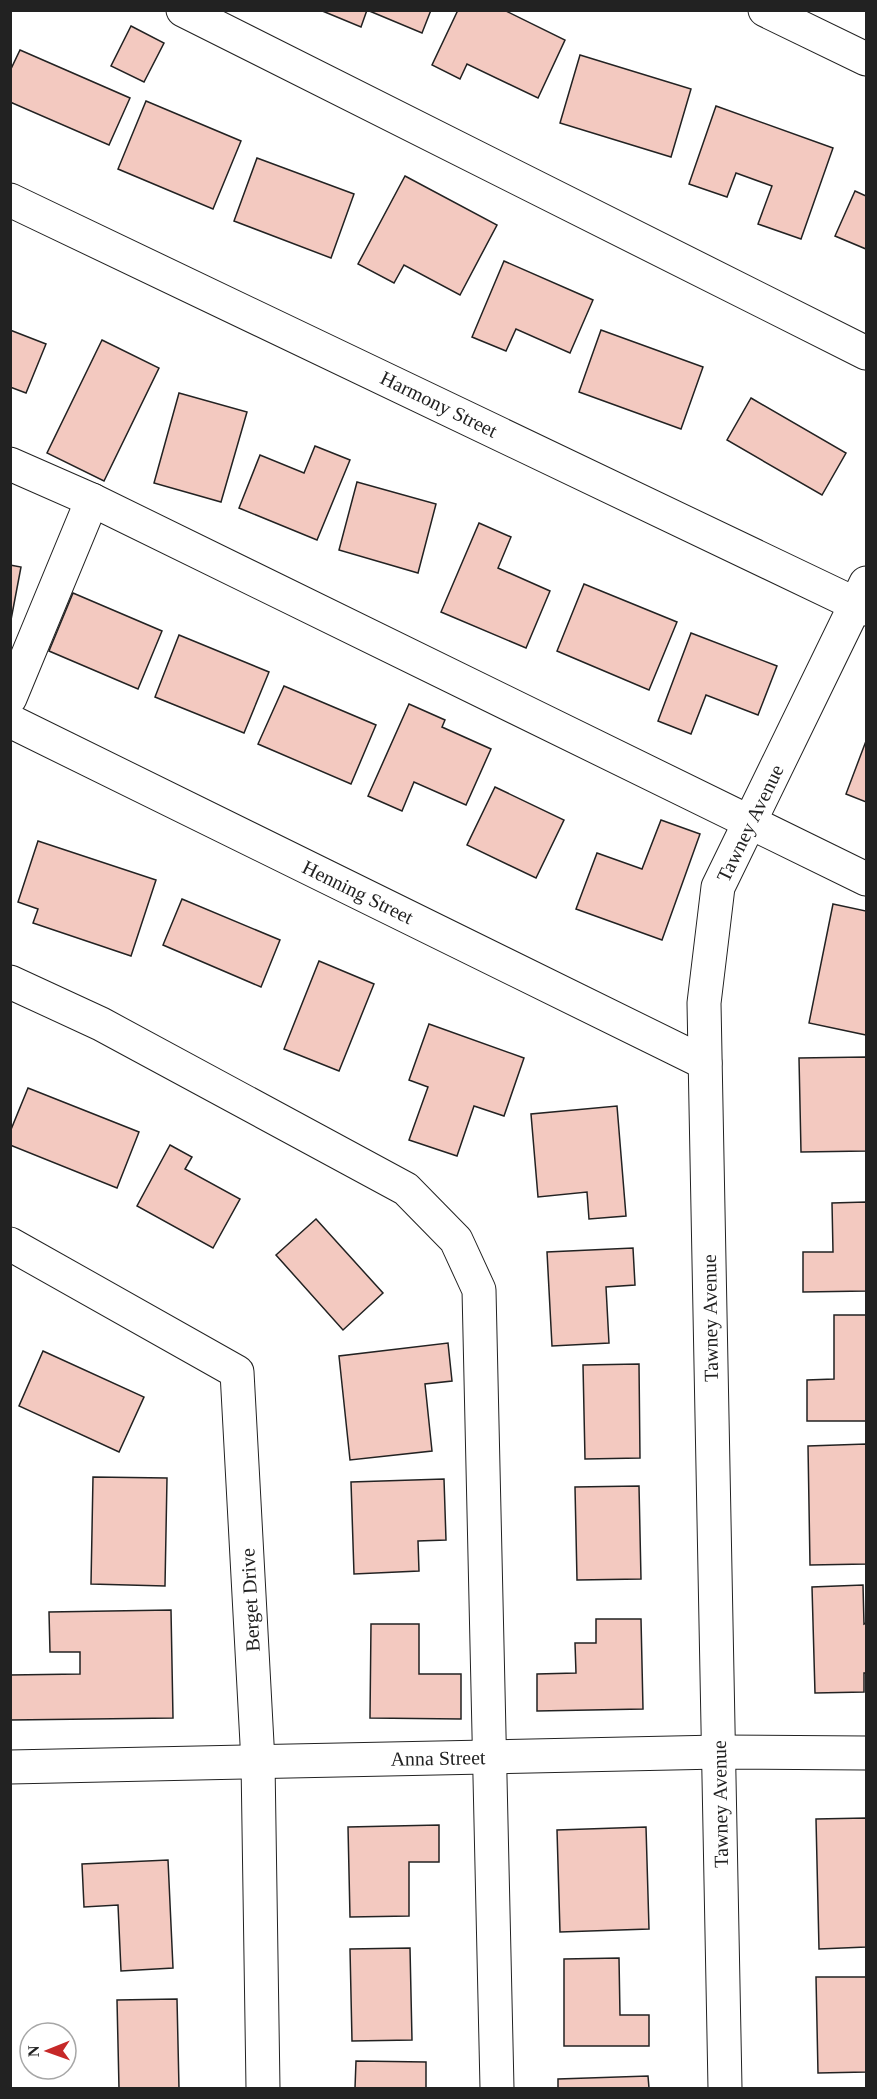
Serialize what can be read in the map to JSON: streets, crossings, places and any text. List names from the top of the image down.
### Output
{
  "streets": {
    "street": [
      "Harmony Street",
      "Tawney Avenue",
      "Henning Street",
      "Berget Drive",
      "Anna Street"
    ]
  },
  "crossings": [
    ["Harmony Street", "Tawney Avenue"],
    ["Tawney Avenue", "Henning Street"],
    ["Tawney Avenue", "Anna Street"],
    ["Berget Drive", "Anna Street"]
  ],
  "north": "left"
}
